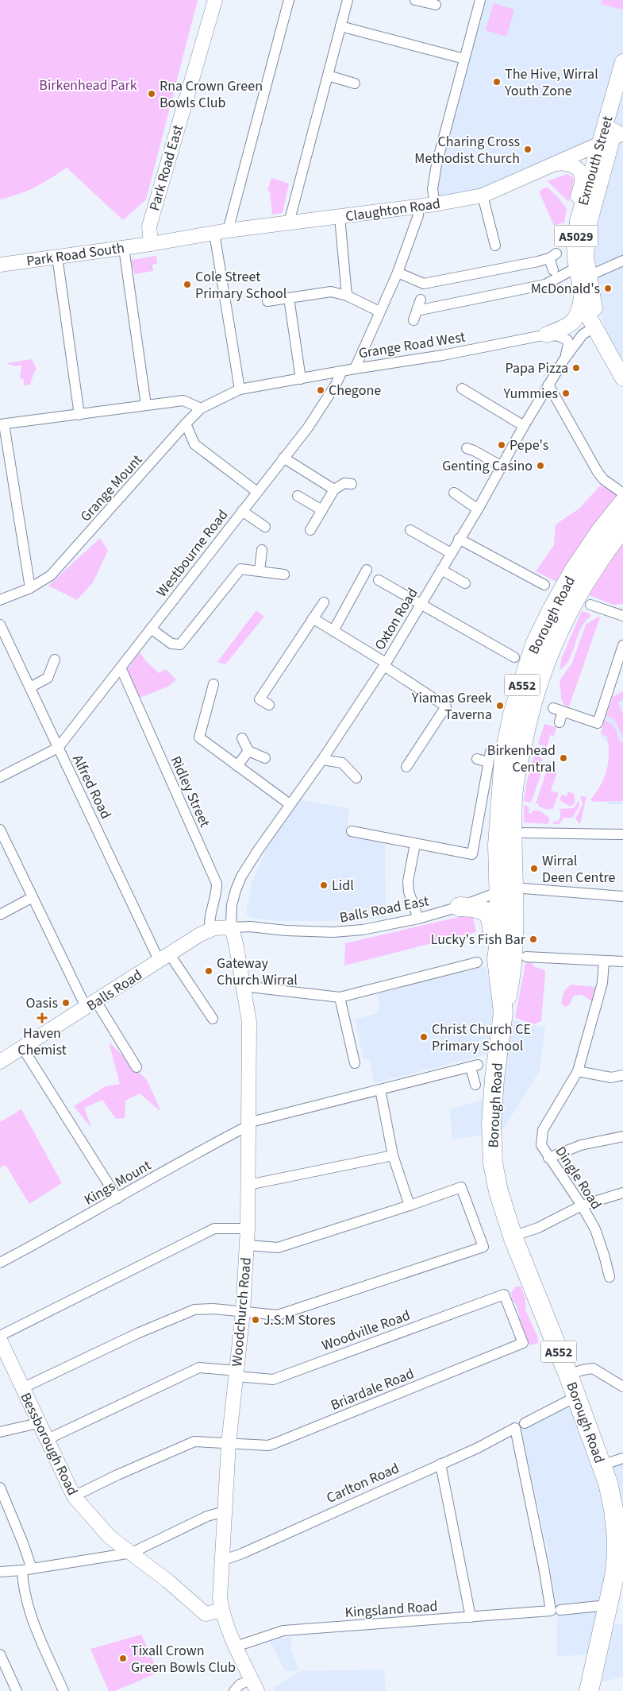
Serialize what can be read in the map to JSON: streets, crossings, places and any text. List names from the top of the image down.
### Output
{
  "streets": {
    "highway": ["Borough Road", "A552"],
    "main road": ["Exmouth Street", "A5029"],
    "street": [
      "Park Road East",
      "Claughton Road",
      "Park Road South",
      "Grange Road West",
      "Grange Mount",
      "Westbourne Road",
      "Oxton Road",
      "Alfred Road",
      "Ridley Street",
      "Balls Road East",
      "Balls Road",
      "Dingle Road",
      "Kings Mount",
      "Woodchurch Road",
      "Woodville Road",
      "Briardale Road",
      "Bessborough Road",
      "Carlton Road",
      "Kingsland Road"
    ]
  },
  "crossings": [
    ["Exmouth Street", "Claughton Road"],
    ["Exmouth Street", "A5029"],
    ["Exmouth Street", "Oxton Road"],
    ["Park Road East", "Claughton Road"],
    ["Park Road East", "Park Road South"],
    ["Claughton Road", "Park Road South"],
    ["A5029", "Oxton Road"],
    ["Grange Road West", "Grange Mount"],
    ["Grange Road West", "Westbourne Road"],
    ["Grange Road West", "Oxton Road"],
    ["Westbourne Road", "Alfred Road"],
    ["Westbourne Road", "Ridley Street"],
    ["Borough Road", "A552"],
    ["Borough Road", "Balls Road East"],
    ["Borough Road", "Kingsland Road"],
    ["Oxton Road", "Balls Road East"],
    ["Oxton Road", "Balls Road"],
    ["Oxton Road", "Woodchurch Road"],
    ["A552", "Balls Road East"],
    ["Alfred Road", "Balls Road"],
    ["Ridley Street", "Balls Road"],
    ["Balls Road East", "Balls Road"],
    ["Balls Road East", "Woodchurch Road"],
    ["Balls Road", "Woodchurch Road"],
    ["Kings Mount", "Woodchurch Road"],
    ["Woodchurch Road", "Woodville Road"],
    ["Woodchurch Road", "Briardale Road"],
    ["Woodchurch Road", "Bessborough Road"],
    ["Woodchurch Road", "Carlton Road"],
    ["Woodchurch Road", "Kingsland Road"],
    ["Woodville Road", "Briardale Road"],
    ["Woodville Road", "Bessborough Road"],
    ["Briardale Road", "Bessborough Road"],
    ["Carlton Road", "Kingsland Road"]
  ],
  "parks": ["Birkenhead Park"],
  "places": {
    "other": [
      "The Hive, Wirral Youth Zone",
      "Rna Crown Green Bowls Club",
      "Charing Cross Methodist Church",
      "Cole Street Primary School",
      "McDonald's",
      "Papa Pizza",
      "Chegone",
      "Yummies",
      "Pepe's",
      "Genting Casino",
      "Yiamas Greek Taverna",
      "Birkenhead Central",
      "Wirral Deen Centre",
      "Lidl",
      "Lucky's Fish Bar",
      "Gateway Church Wirral",
      "Oasis",
      "Christ Church CE Primary School",
      "J.S.M Stores",
      "Tixall Crown Green Bowls Club"
    ],
    "health": ["Haven Chemist"]
  }
}
